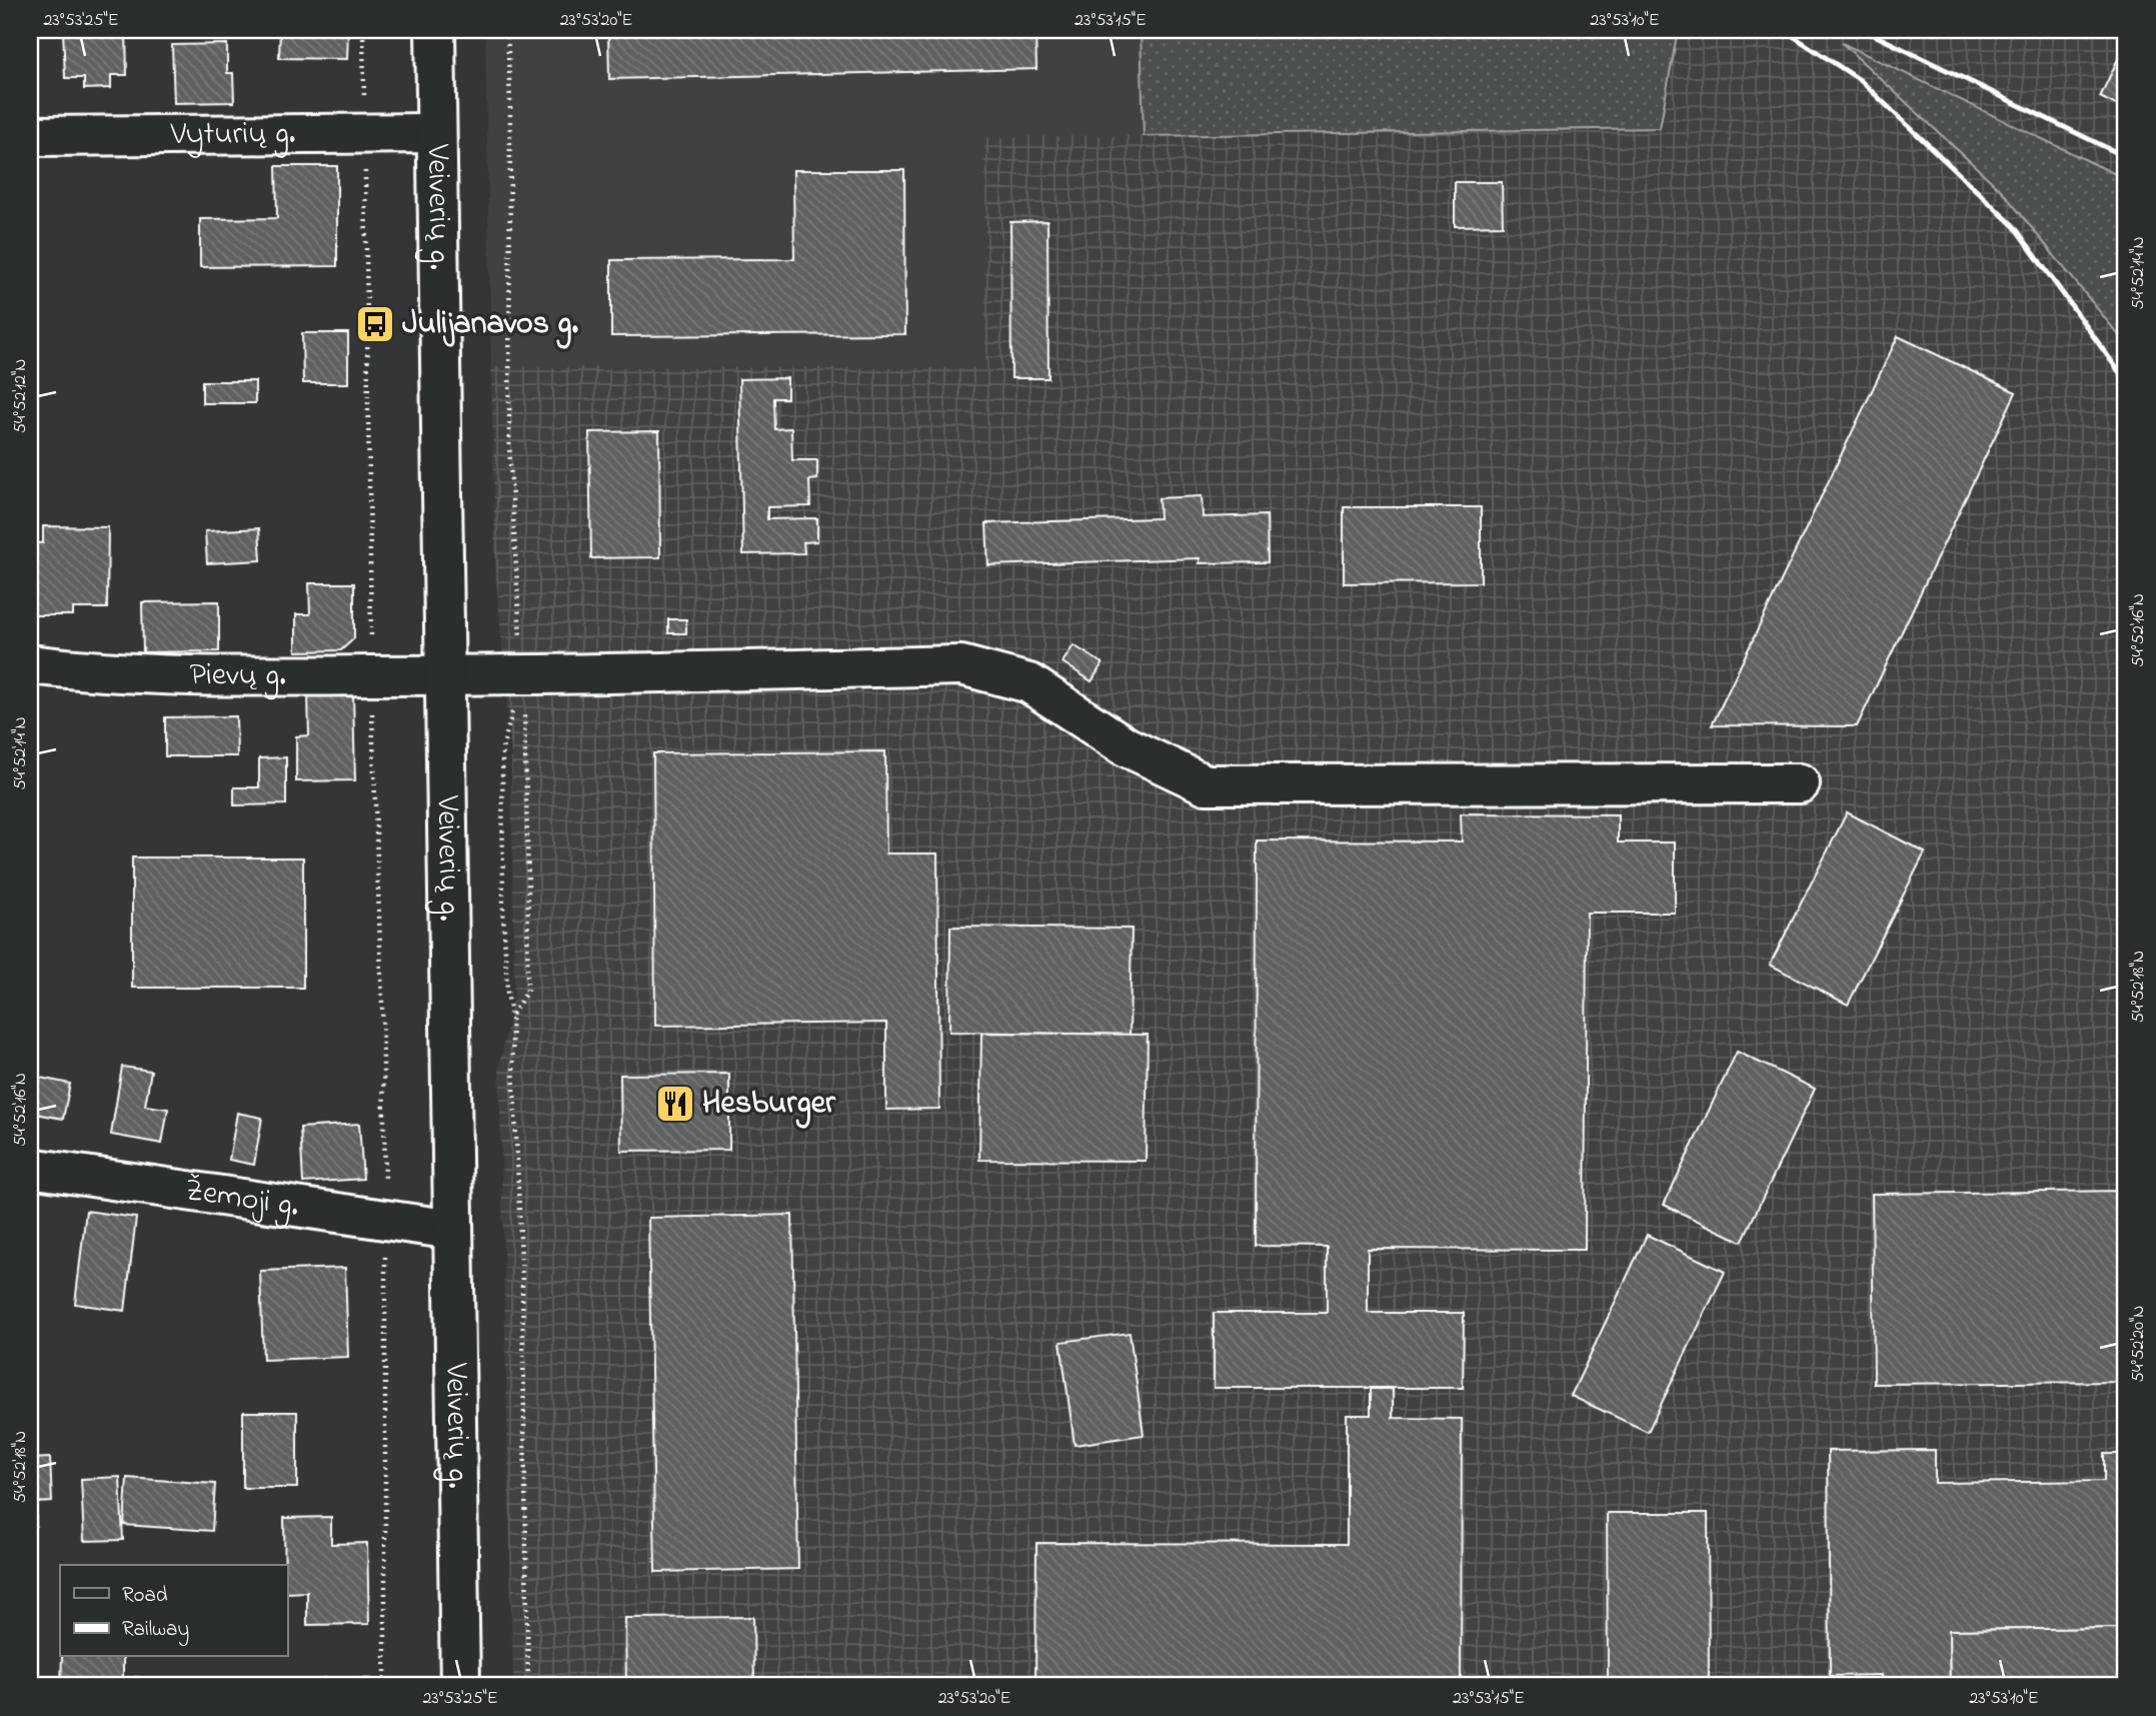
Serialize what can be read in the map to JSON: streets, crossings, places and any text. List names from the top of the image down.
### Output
{
  "streets": {
    "street": [
      "Vyturių g.",
      "Veiverių g.",
      "Pievų g.",
      "Žemoji g."
    ]
  },
  "crossings": [
    ["Vyturių g.", "Veiverių g."],
    ["Veiverių g.", "Pievų g."],
    ["Veiverių g.", "Žemoji g."]
  ],
  "places": {
    "bus stop": ["Julijanavos g."],
    "restaurant": ["Hesburger"]
  },
  "legend": ["Road", "Railway"],
  "coordinates": [
    "23°53'25\"E",
    "23°53'20\"E",
    "23°53'15\"E",
    "23°53'10\"E",
    "54°52'14\"N",
    "54°52'12\"N",
    "54°52'16\"N",
    "54°52'18\"N",
    "54°52'20\"N"
  ]
}
